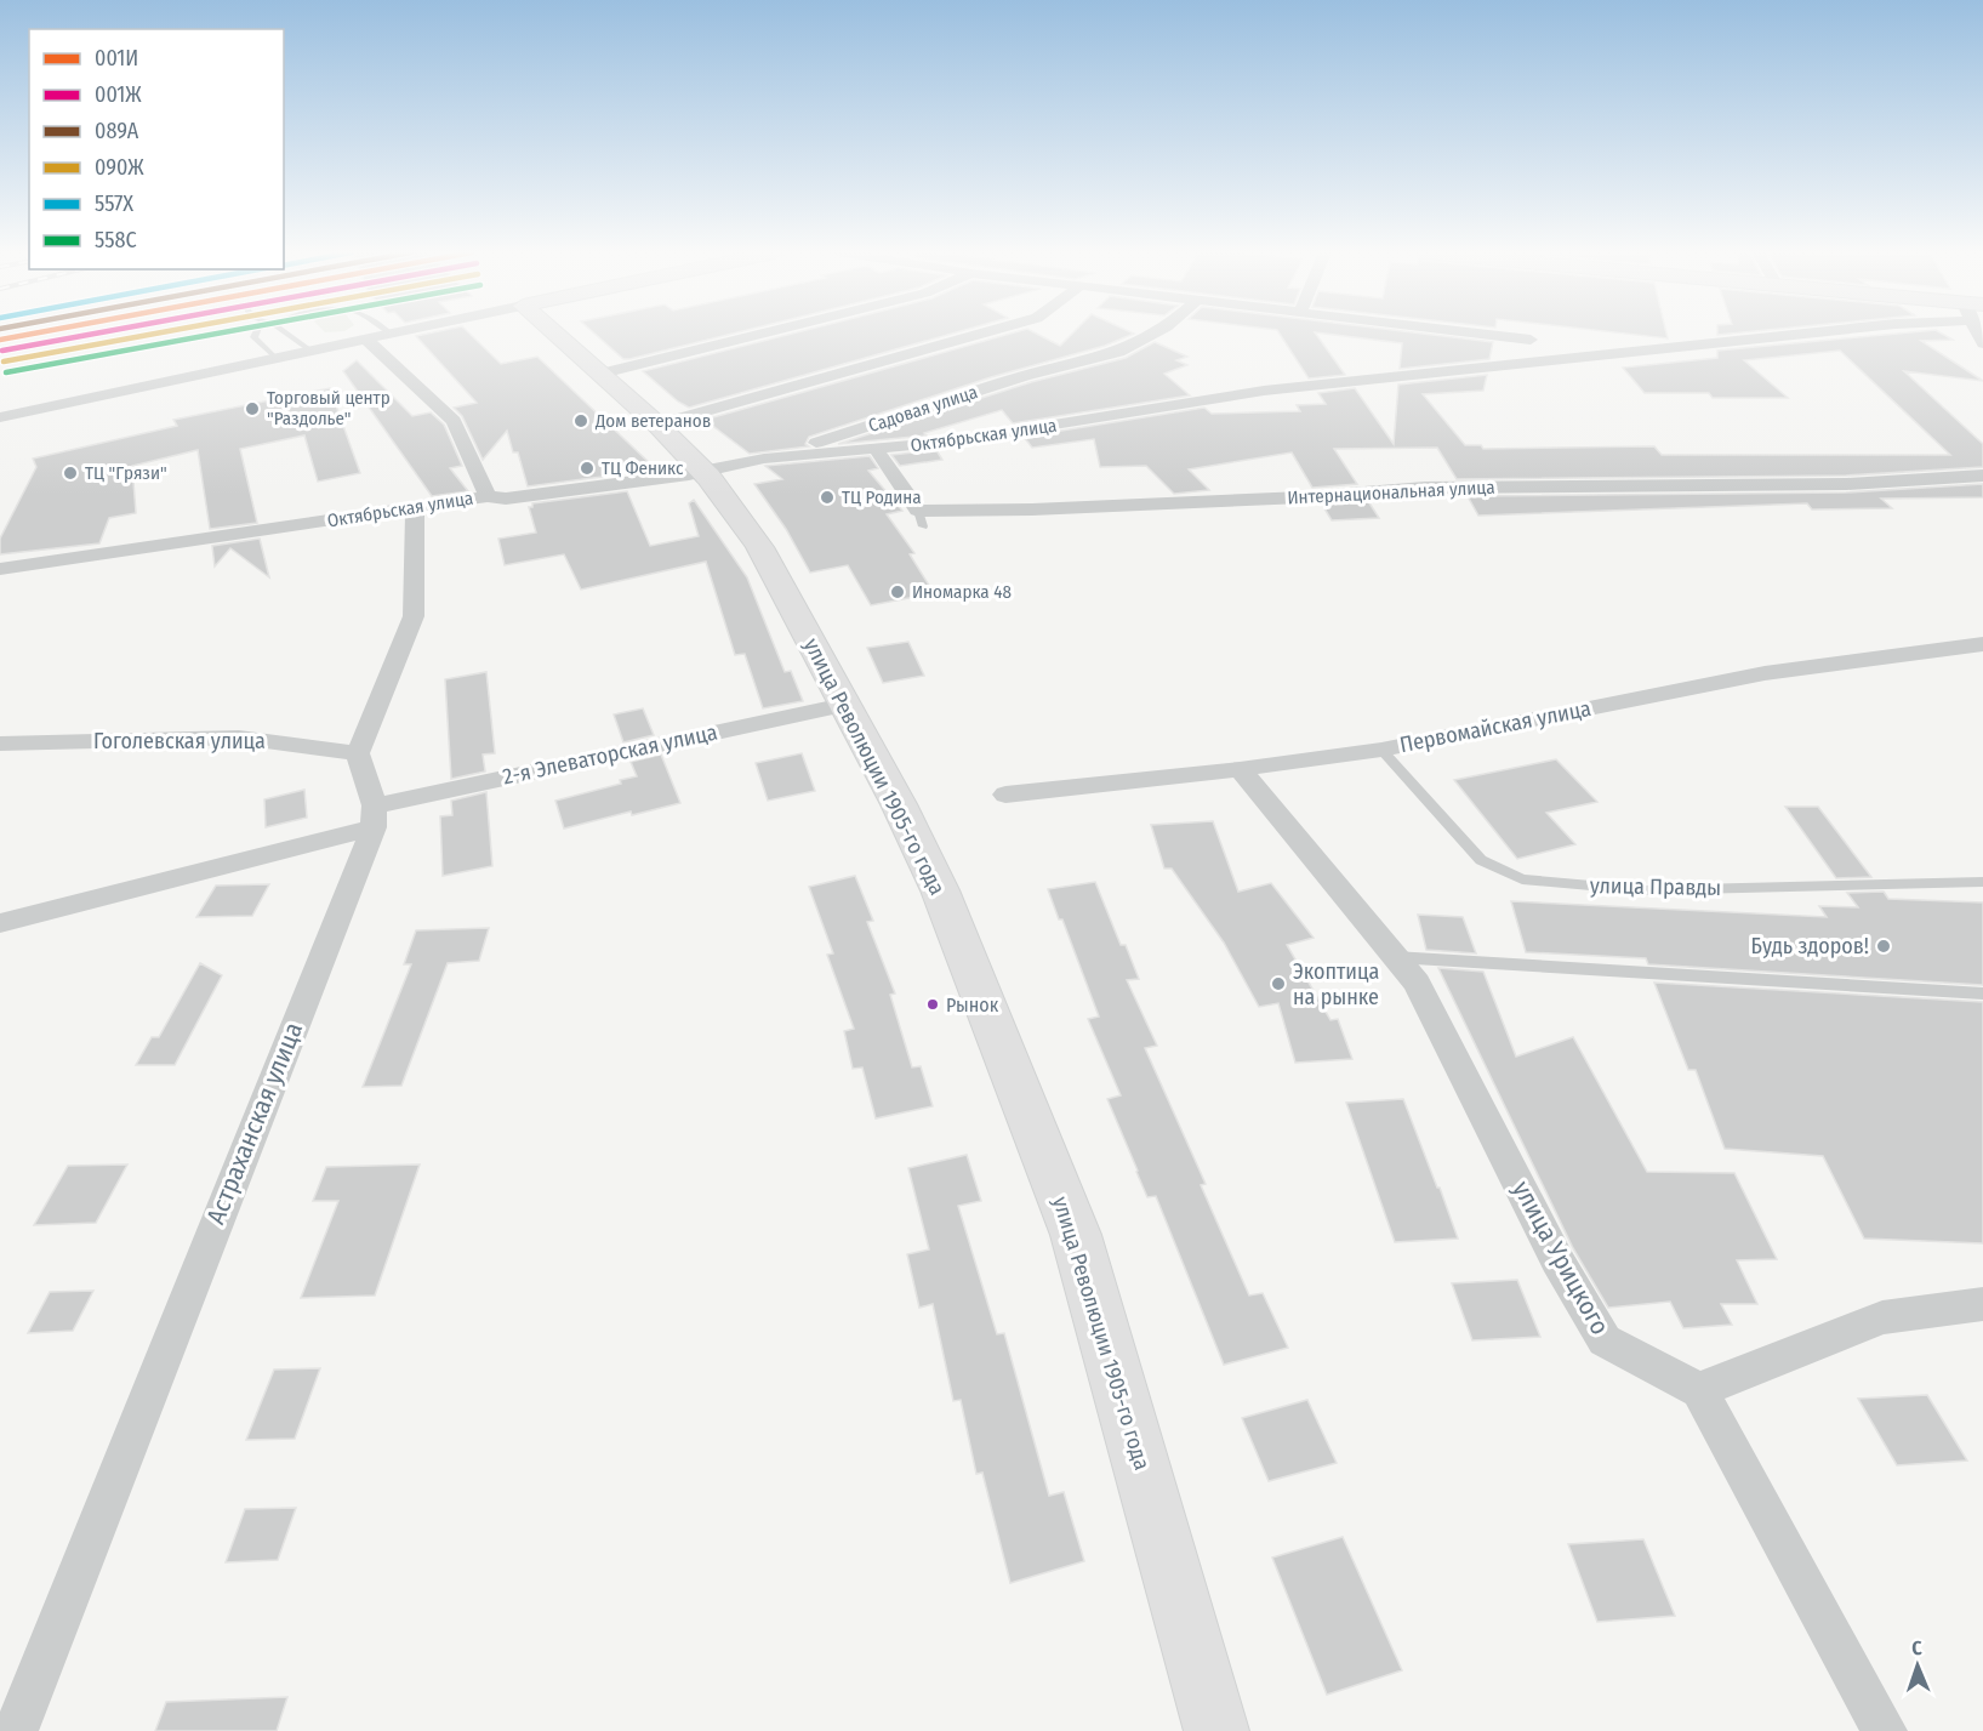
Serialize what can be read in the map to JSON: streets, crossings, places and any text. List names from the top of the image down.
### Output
{
  "streets": {
    "street": [
      "Садовая улица",
      "Октябрьская улица",
      "Интернациональная улица",
      "Первомайская улица",
      "Гоголевская улица",
      "2-я Элеваторская улица",
      "улица Революции 1905-го года",
      "Астраханская улица",
      "улица Урицкого"
    ],
    "lane": ["улица Правды"]
  },
  "crossings": [
    ["Садовая улица", "Октябрьская улица"],
    ["Октябрьская улица", "Интернациональная улица"],
    ["Октябрьская улица", "улица Революции 1905-го года"],
    ["Первомайская улица", "улица Правды"],
    ["Первомайская улица", "улица Урицкого"],
    ["2-я Элеваторская улица", "улица Революции 1905-го года"],
    ["2-я Элеваторская улица", "Астраханская улица"]
  ],
  "places": [
    "Торговый центр \"Раздолье\"",
    "Дом ветеранов",
    "ТЦ Феникс",
    "ТЦ \"Грязи\"",
    "ТЦ Родина",
    "Иномарка 48",
    "Будь здоров!",
    "Экоптица на рынке",
    "Рынок"
  ],
  "lines": [
    "transit line 001И",
    "transit line 001Ж",
    "transit line 090Ж",
    "transit line 558С"
  ],
  "legend": [
    "001И",
    "001Ж",
    "089А",
    "090Ж",
    "557Х",
    "558С"
  ],
  "north": "top"
}
